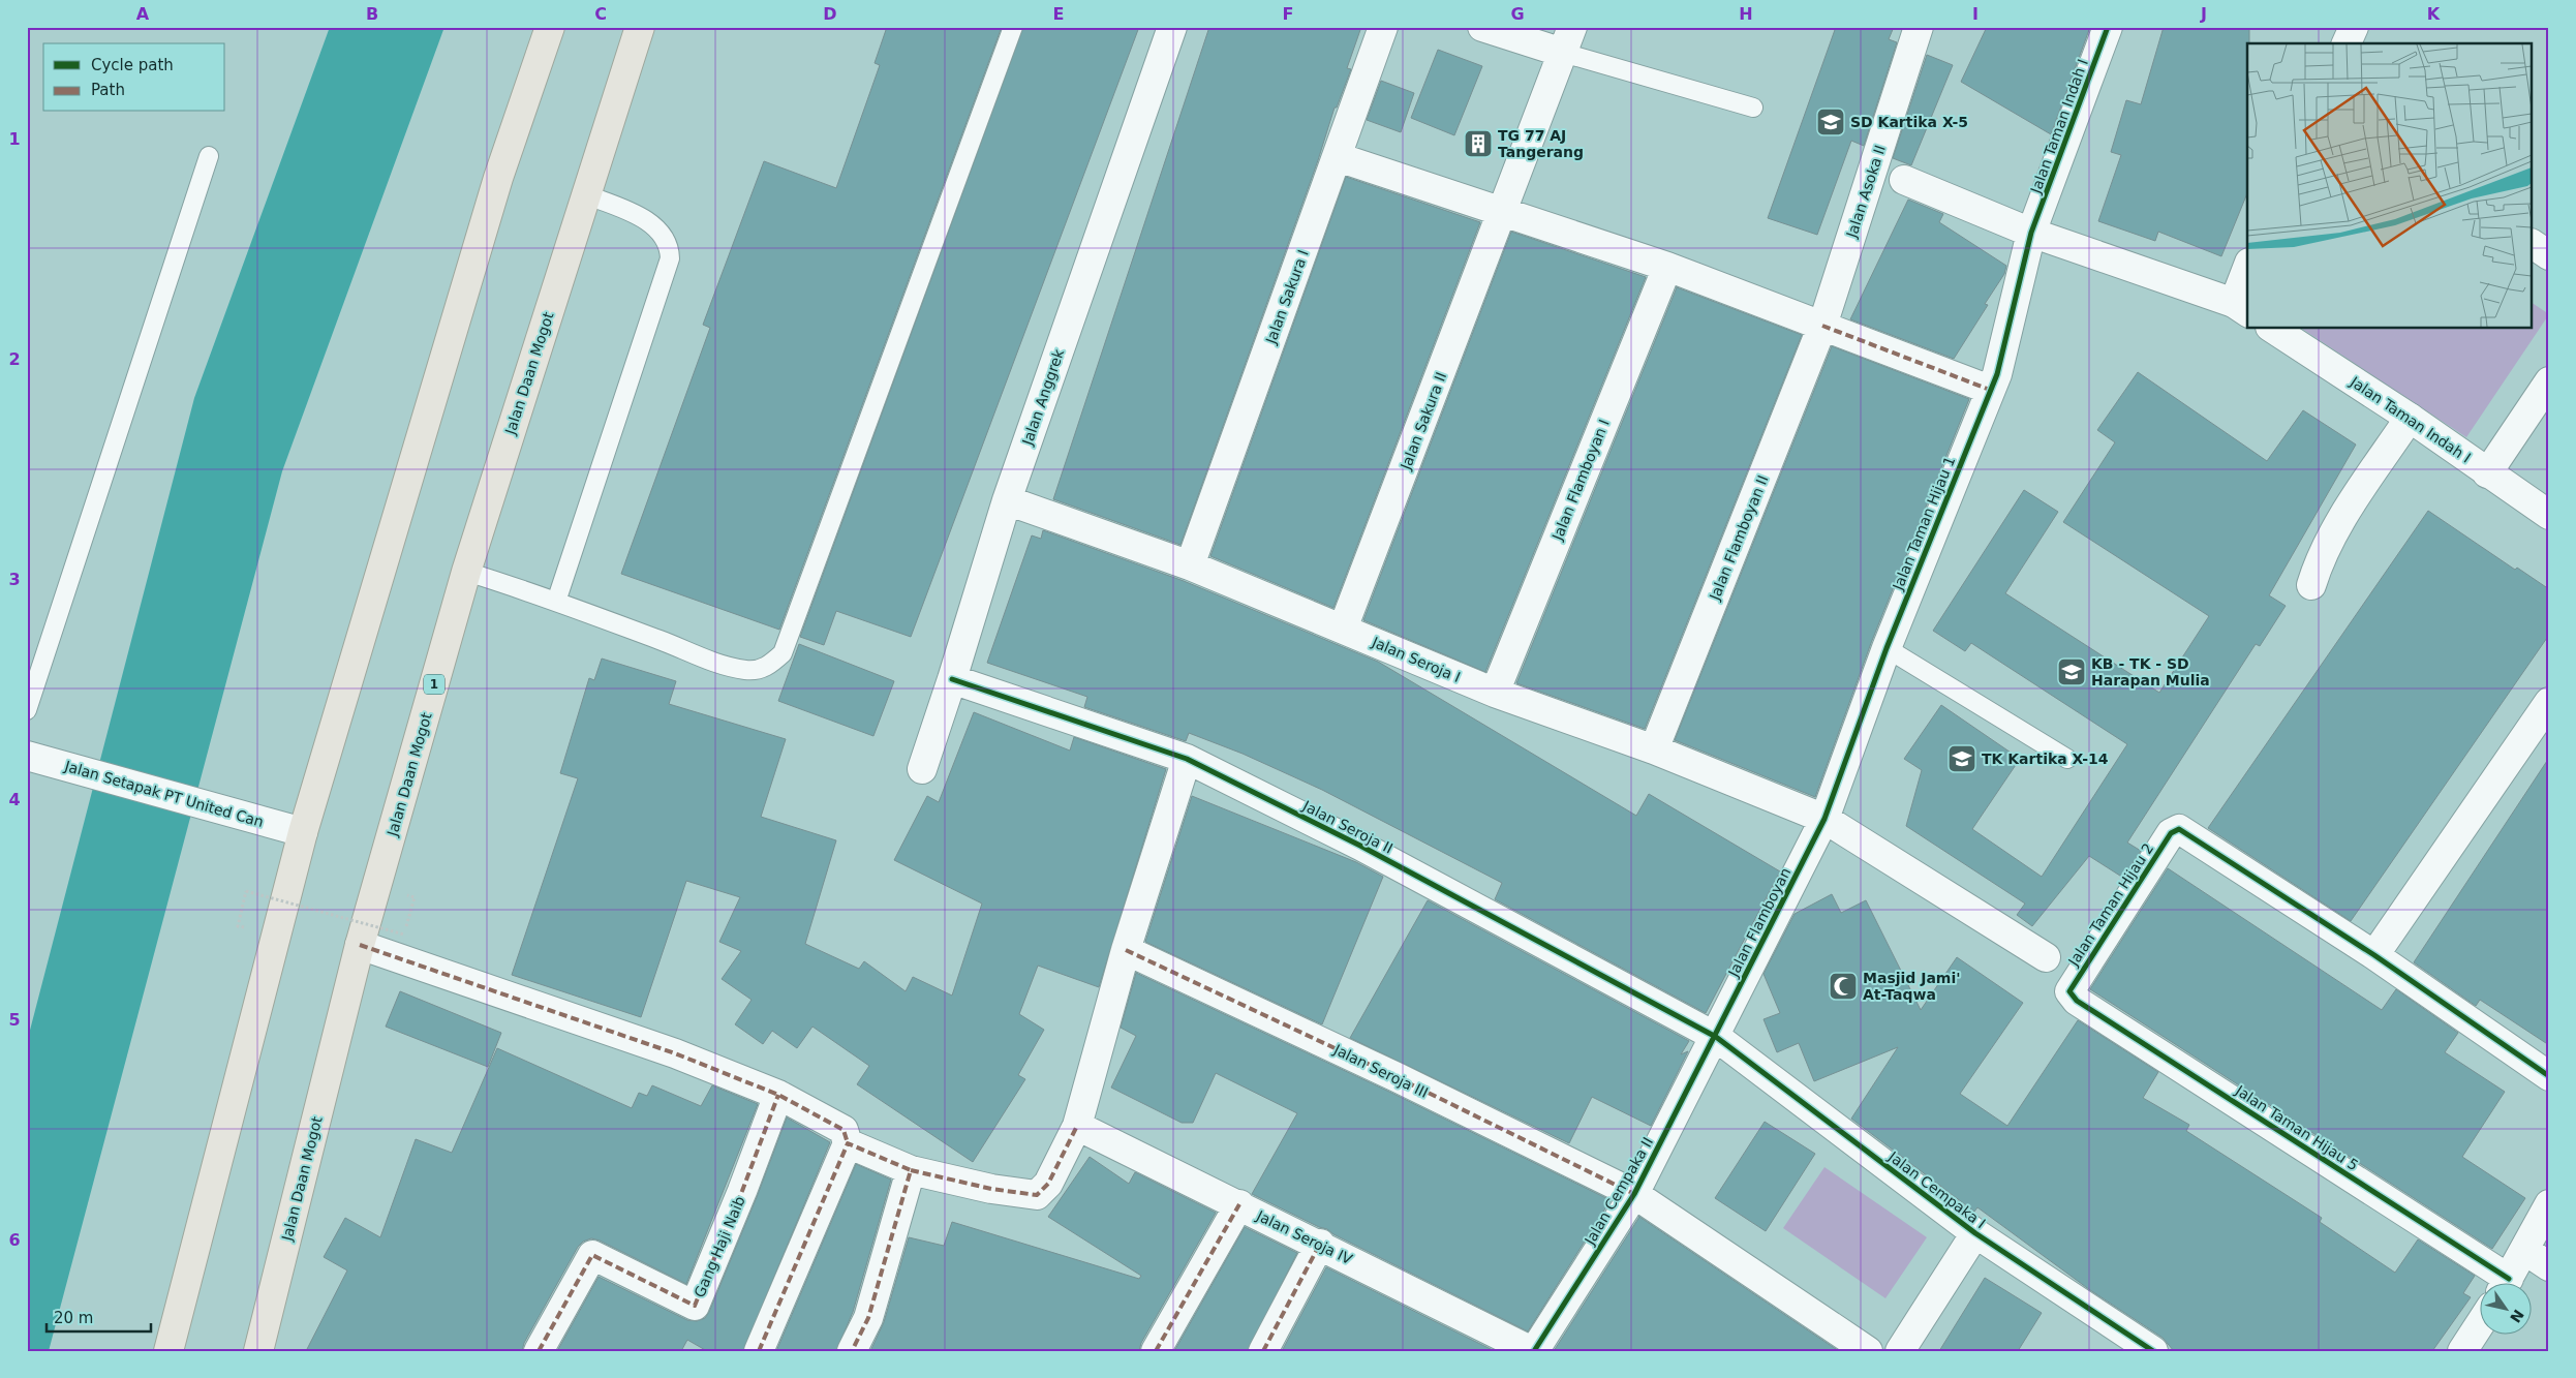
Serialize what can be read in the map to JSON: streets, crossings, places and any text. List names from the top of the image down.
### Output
{
  "streets": {
    "highway": ["Jalan Daan Mogot", "1"],
    "street": [
      "Jalan Taman Indah I",
      "Jalan Asoka II",
      "Jalan Sakura I",
      "Jalan Anggrek",
      "Jalan Sakura II",
      "Jalan Flamboyan I",
      "Jalan Taman Hijau 1",
      "Jalan Flamboyan II",
      "Jalan Seroja I",
      "Jalan Setapak PT United Can",
      "Jalan Seroja II",
      "Jalan Taman Hijau 2",
      "Jalan Flamboyan",
      "Jalan Seroja III",
      "Jalan Taman Hijau 5",
      "Jalan Cempaka I",
      "Jalan Cempaka II",
      "Jalan Seroja IV",
      "Gang Haji Naib"
    ]
  },
  "crossings": [
    ["Jalan Taman Indah I", "Jalan Taman Hijau 1"],
    ["Jalan Asoka II", "Jalan Flamboyan II"],
    ["Jalan Sakura I", "Jalan Seroja I"],
    ["Jalan Anggrek", "Jalan Seroja I"],
    ["Jalan Anggrek", "Jalan Seroja II"],
    ["Jalan Sakura II", "Jalan Seroja I"],
    ["Jalan Flamboyan I", "Jalan Seroja I"],
    ["Jalan Taman Hijau 1", "Jalan Seroja I"],
    ["Jalan Taman Hijau 1", "Jalan Flamboyan"],
    ["Jalan Flamboyan II", "Jalan Seroja I"],
    ["Jalan Seroja I", "Jalan Flamboyan"],
    ["Jalan Seroja II", "Jalan Flamboyan"],
    ["Jalan Seroja II", "Jalan Cempaka I"],
    ["Jalan Seroja II", "Jalan Cempaka II"],
    ["Jalan Taman Hijau 2", "Jalan Taman Hijau 5"],
    ["Jalan Flamboyan", "Jalan Cempaka I"],
    ["Jalan Flamboyan", "Jalan Cempaka II"],
    ["Jalan Seroja III", "Jalan Cempaka II"],
    ["Jalan Cempaka I", "Jalan Cempaka II"],
    ["Jalan Cempaka II", "Jalan Seroja IV"]
  ],
  "places": {
    "school or university": ["SD Kartika X-5", "KB - TK - SD Harapan Mulia", "TK Kartika X-14"],
    "building": ["TG 77 AJ Tangerang"],
    "mosque": ["Masjid Jami' At-Taqwa"]
  },
  "legend": ["Cycle path", "Path"],
  "scale_bar": "20 m",
  "north": "bottom right",
  "grid": {
    "columns": [
      "A",
      "B",
      "C",
      "D",
      "E",
      "F",
      "G",
      "H",
      "I",
      "J",
      "K"
    ],
    "rows": [
      "1",
      "2",
      "3",
      "4",
      "5",
      "6"
    ]
  }
}
